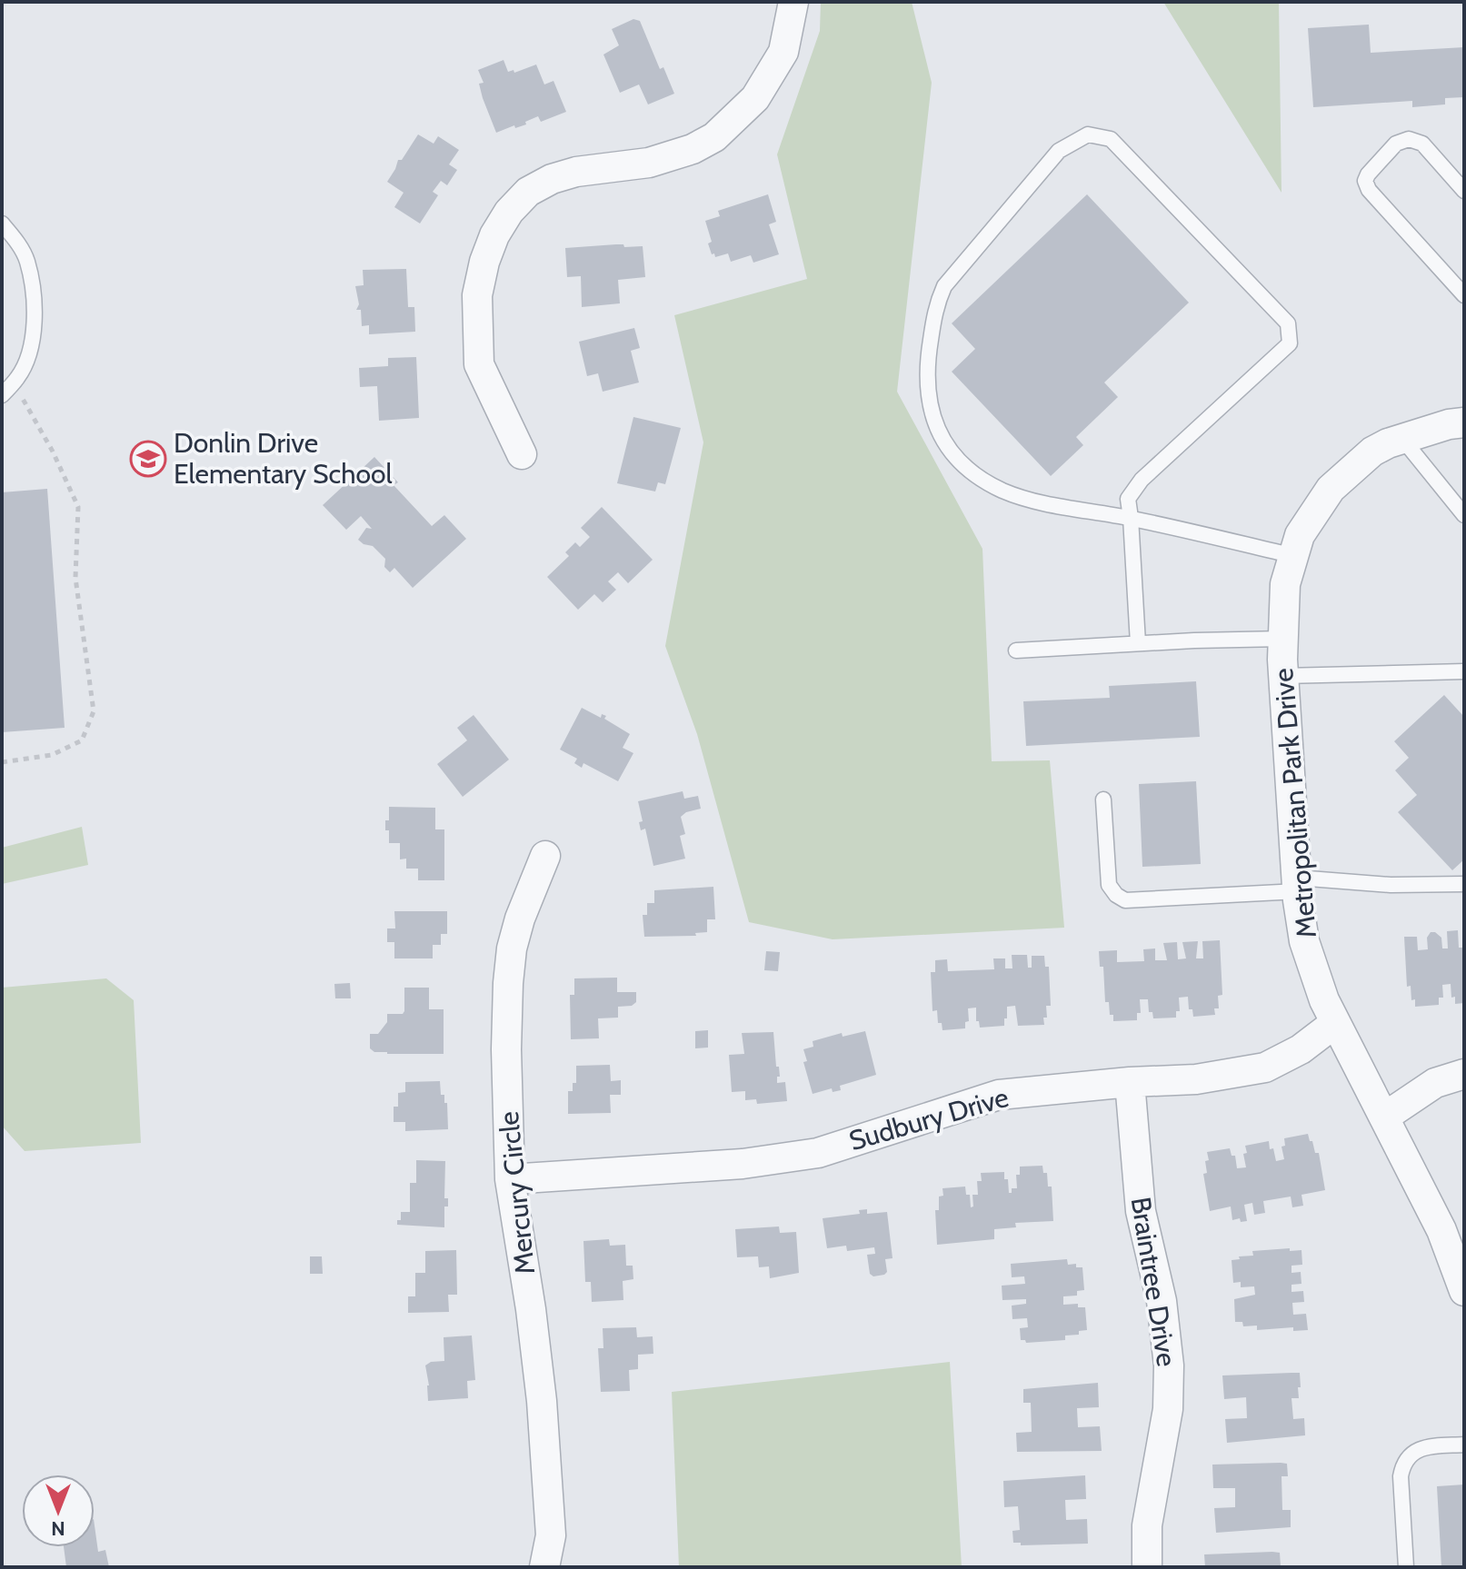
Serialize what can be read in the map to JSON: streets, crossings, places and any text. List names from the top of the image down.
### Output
{
  "streets": {
    "street": [
      "Metropolitan Park Drive",
      "Sudbury Drive",
      "Mercury Circle",
      "Braintree Drive"
    ]
  },
  "crossings": [
    ["Metropolitan Park Drive", "Sudbury Drive"],
    ["Sudbury Drive", "Mercury Circle"],
    ["Sudbury Drive", "Braintree Drive"]
  ],
  "places": {
    "school or university": ["Donlin Drive Elementary School"]
  },
  "north": "bottom"
}
